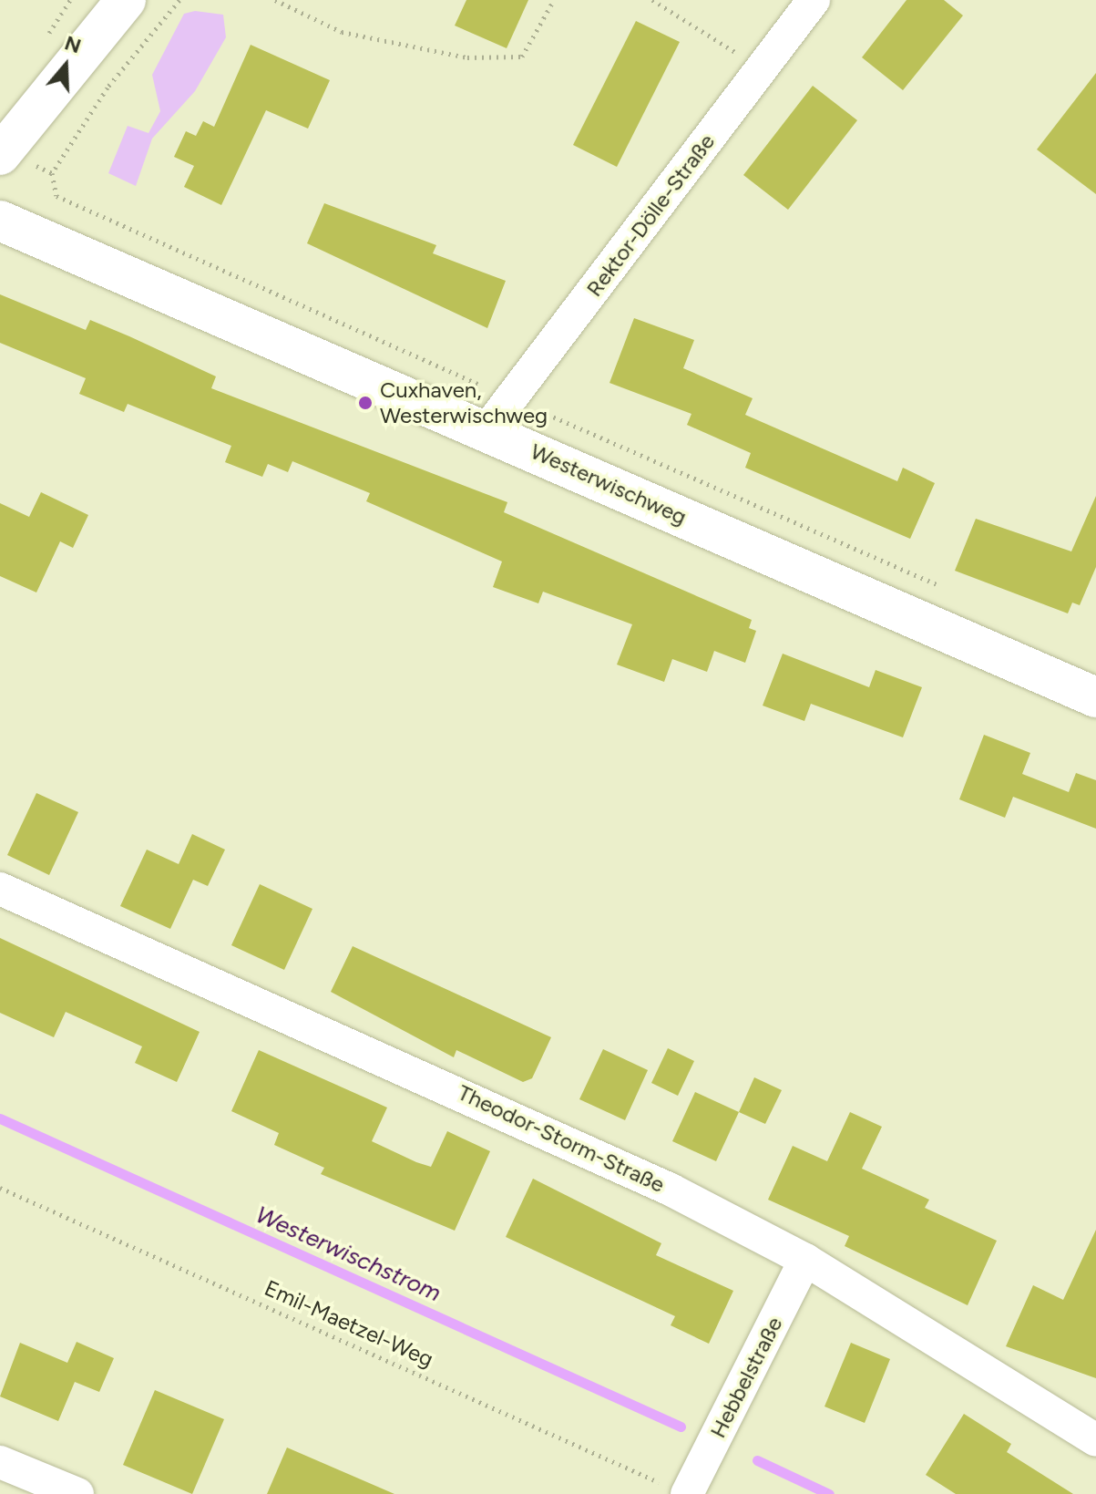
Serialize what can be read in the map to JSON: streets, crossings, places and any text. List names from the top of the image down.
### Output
{
  "streets": {
    "street": [
      "Rektor-Dölle-Straße",
      "Westerwischweg",
      "Theodor-Storm-Straße",
      "Hebbelstraße"
    ],
    "path": ["Emil-Maetzel-Weg"]
  },
  "crossings": [
    ["Rektor-Dölle-Straße", "Westerwischweg"],
    ["Theodor-Storm-Straße", "Hebbelstraße"],
    ["Emil-Maetzel-Weg", "Hebbelstraße"]
  ],
  "water": ["Westerwischstrom"],
  "places": ["Cuxhaven, Westerwischweg"],
  "north": "top"
}
